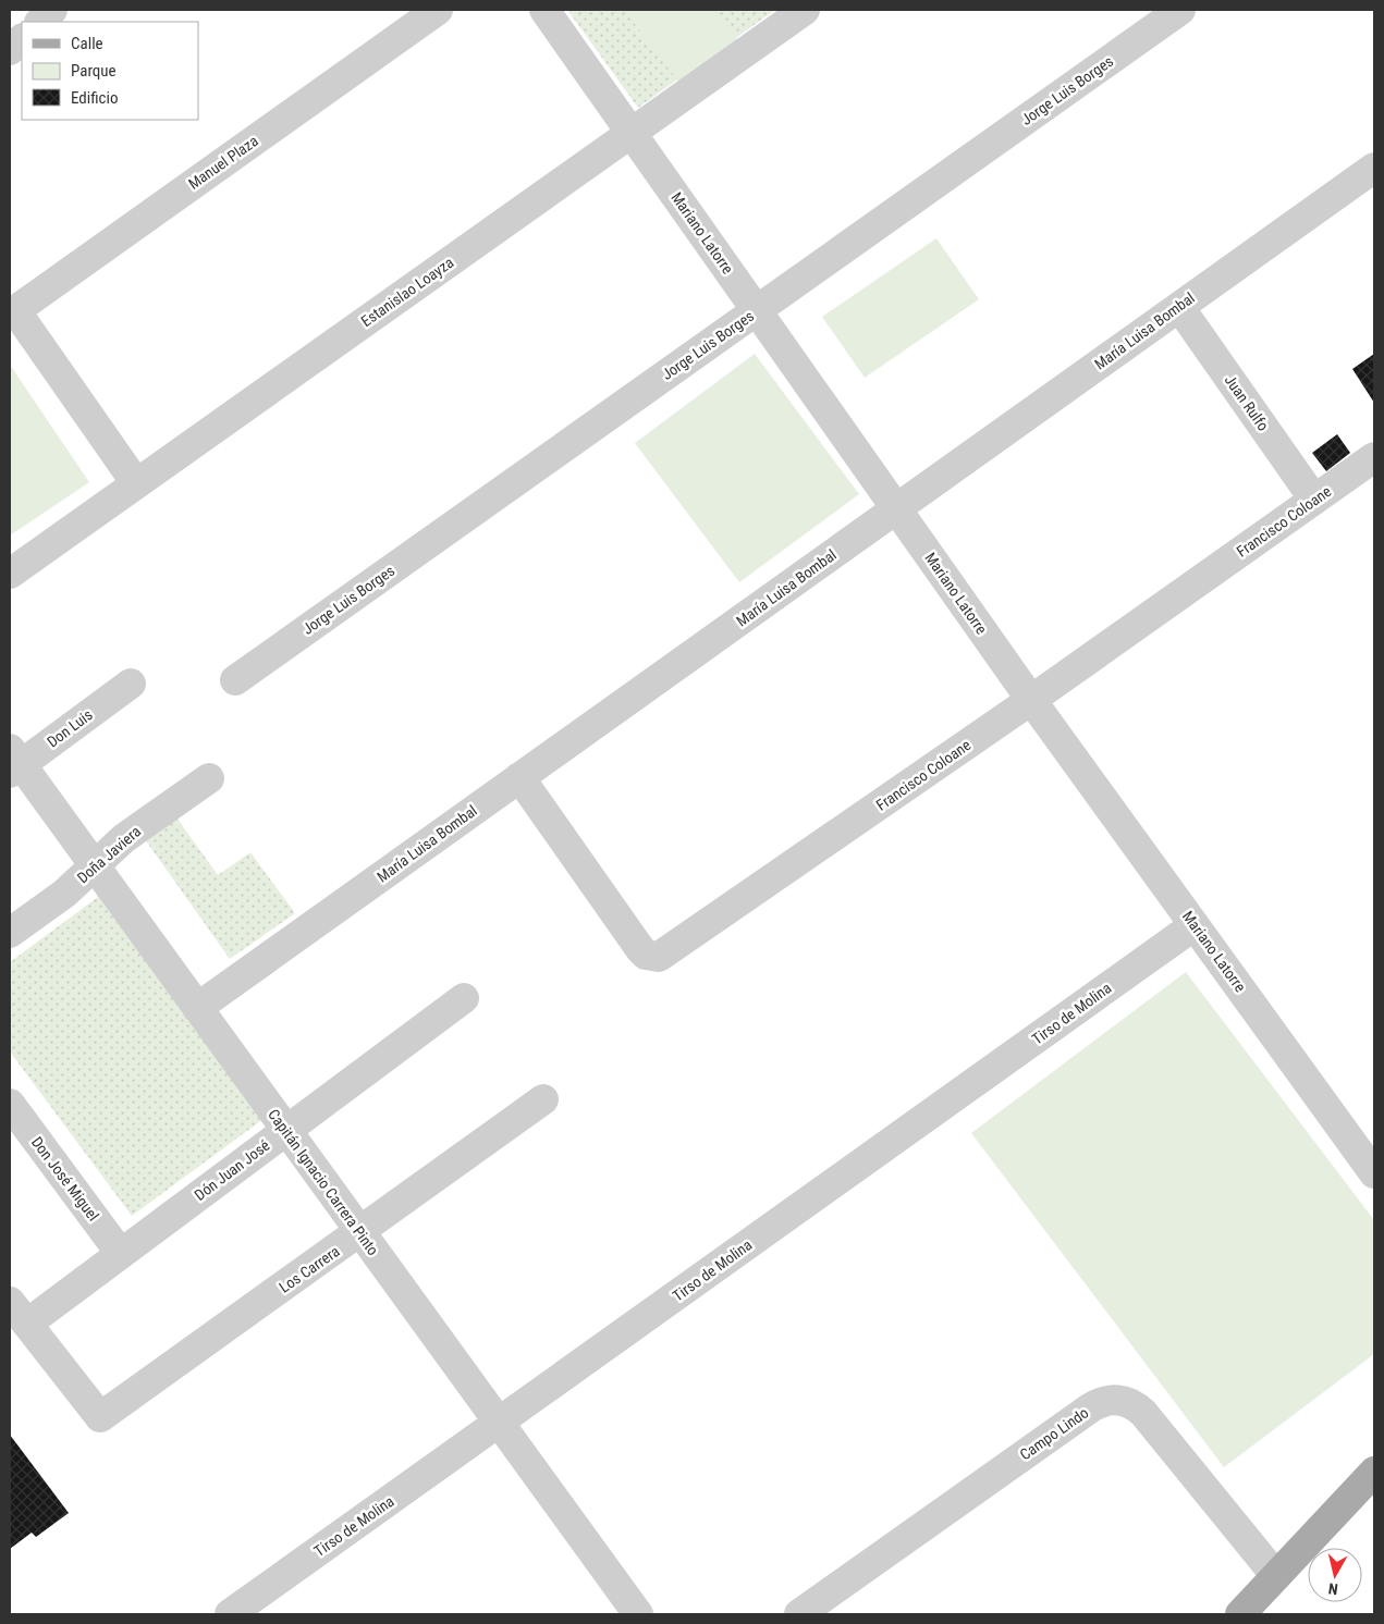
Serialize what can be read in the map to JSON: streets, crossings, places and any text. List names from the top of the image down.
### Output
{
  "streets": {
    "street": [
      "Jorge Luis Borges",
      "Manuel Plaza",
      "Mariano Latorre",
      "Estanislao Loayza",
      "María Luisa Bombal",
      "Juan Rulfo",
      "Francisco Coloane",
      "Don Luis",
      "Doña Javiera",
      "Tirso de Molina",
      "Dón Juan José",
      "Don José Miguel",
      "Capitán Ignacio Carrera Pinto",
      "Los Carrera",
      "Campo Lindo"
    ]
  },
  "crossings": [
    ["Jorge Luis Borges", "Mariano Latorre"],
    ["Mariano Latorre", "Estanislao Loayza"],
    ["Mariano Latorre", "María Luisa Bombal"],
    ["Mariano Latorre", "Francisco Coloane"],
    ["Mariano Latorre", "Tirso de Molina"],
    ["María Luisa Bombal", "Juan Rulfo"],
    ["María Luisa Bombal", "Francisco Coloane"],
    ["María Luisa Bombal", "Capitán Ignacio Carrera Pinto"],
    ["Juan Rulfo", "Francisco Coloane"],
    ["Don Luis", "Capitán Ignacio Carrera Pinto"],
    ["Doña Javiera", "Capitán Ignacio Carrera Pinto"],
    ["Tirso de Molina", "Capitán Ignacio Carrera Pinto"],
    ["Dón Juan José", "Don José Miguel"],
    ["Dón Juan José", "Capitán Ignacio Carrera Pinto"],
    ["Dón Juan José", "Los Carrera"],
    ["Capitán Ignacio Carrera Pinto", "Los Carrera"]
  ],
  "legend": ["Calle", "Parque", "Edificio"],
  "north": "bottom"
}
